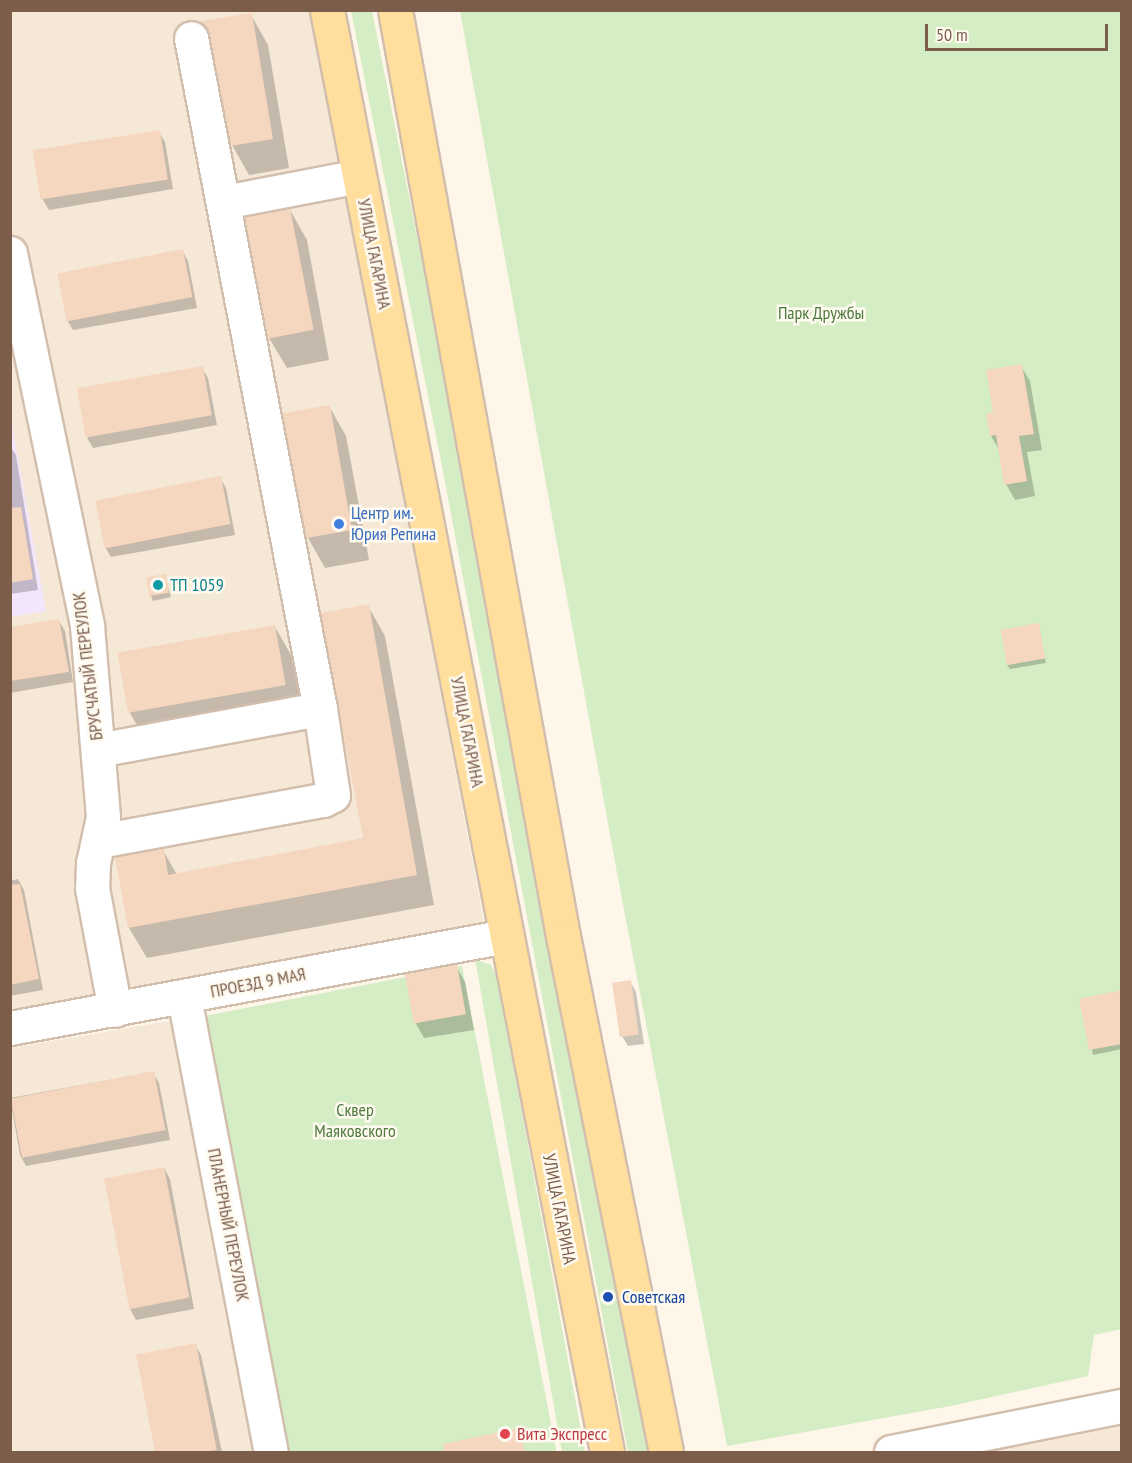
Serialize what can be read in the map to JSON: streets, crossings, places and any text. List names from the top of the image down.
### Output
{
  "streets": {
    "main road": ["УЛИЦА ГАГАРИНА"],
    "street": ["БРУСЧАТЫЙ ПЕРЕУЛОК", "ПРОЕЗД 9 МАЯ", "ПЛАНЕРНЫЙ ПЕРЕУЛОК"]
  },
  "crossings": [
    ["УЛИЦА ГАГАРИНА", "ПРОЕЗД 9 МАЯ"],
    ["БРУСЧАТЫЙ ПЕРЕУЛОК", "ПРОЕЗД 9 МАЯ"],
    ["ПРОЕЗД 9 МАЯ", "ПЛАНЕРНЫЙ ПЕРЕУЛОК"]
  ],
  "parks": ["Парк Дружбы", "Сквер Маяковского"],
  "places": [
    "Центр им. Юрия Репина",
    "ТП 1059",
    "Советская",
    "Вита Экспресс"
  ],
  "scale_bar": "50 m"
}
